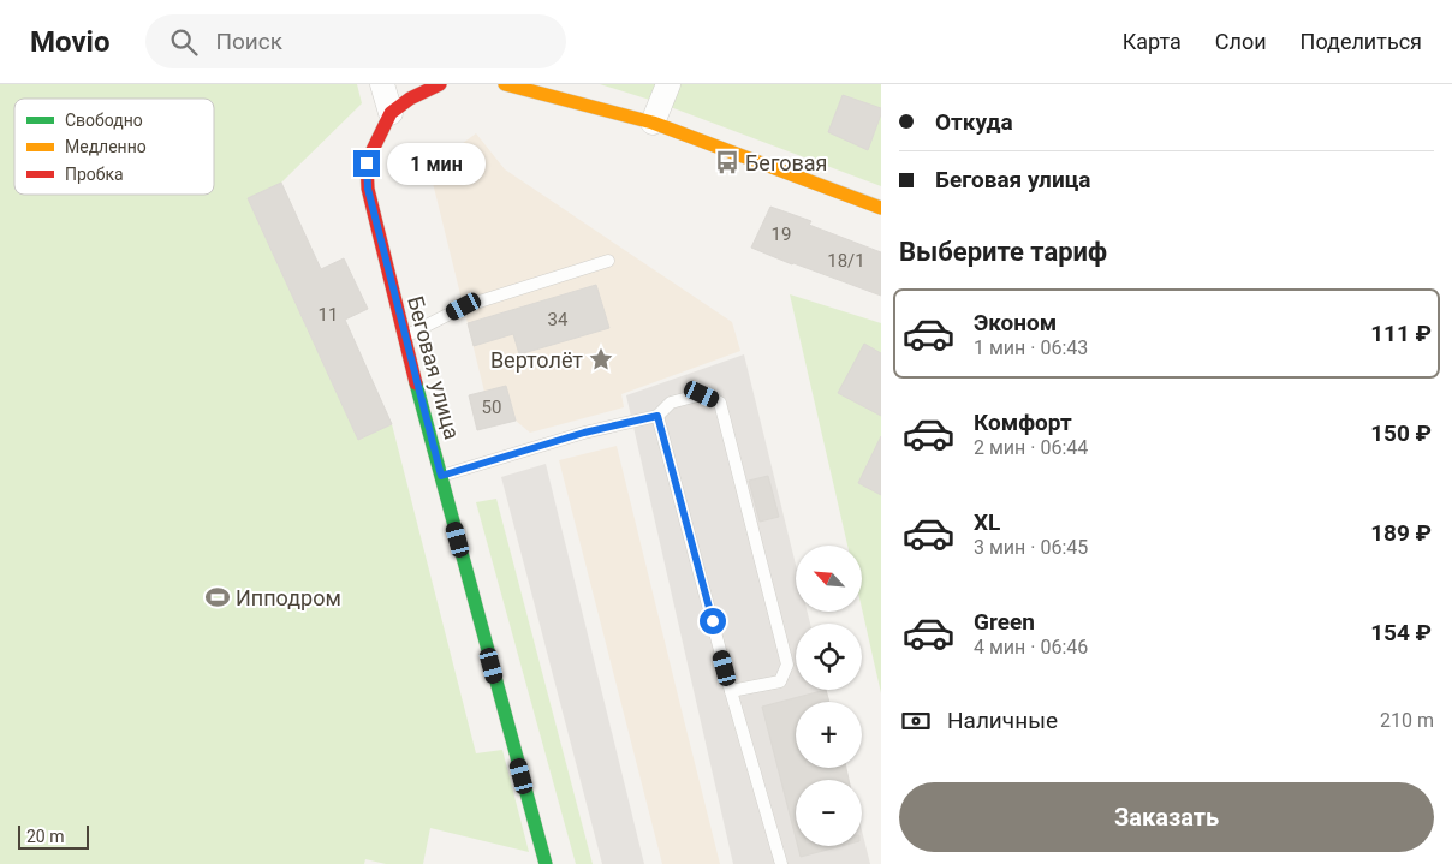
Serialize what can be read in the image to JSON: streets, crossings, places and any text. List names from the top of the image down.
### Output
{
  "streets": {
    "street": ["Беговая улица"]
  },
  "places": {
    "bus stop": ["Беговая"],
    "place": ["Вертолёт"],
    "sports": ["Ипподром"]
  },
  "house_numbers": [
    "19",
    "18/1",
    "11",
    "34",
    "50"
  ],
  "legend": ["Свободно", "Медленно", "Пробка"],
  "scale_bar": "20 m",
  "north": "top left",
  "page": {
    "header": "Movio",
    "search": "Поиск",
    "nav": ["Карта", "Слои", "Поделиться"],
    "banner": ["Откуда", "Беговая улица"],
    "bubble": "1 мин",
    "heading": "Выберите тариф",
    "list": [
      {
        "name": "Эконом",
        "note": "1 мин · 06:43",
        "value": "111 ₽"
      },
      {
        "name": "Комфорт",
        "note": "2 мин · 06:44",
        "value": "150 ₽"
      },
      {
        "name": "XL",
        "note": "3 мин · 06:45",
        "value": "189 ₽"
      },
      {
        "name": "Green",
        "note": "4 мин · 06:46",
        "value": "154 ₽"
      }
    ],
    "map_buttons": ["+", "−"],
    "pay": ["Наличные", "210 m"],
    "buttons": "Заказать",
    "scale": "20 m"
  }
}
